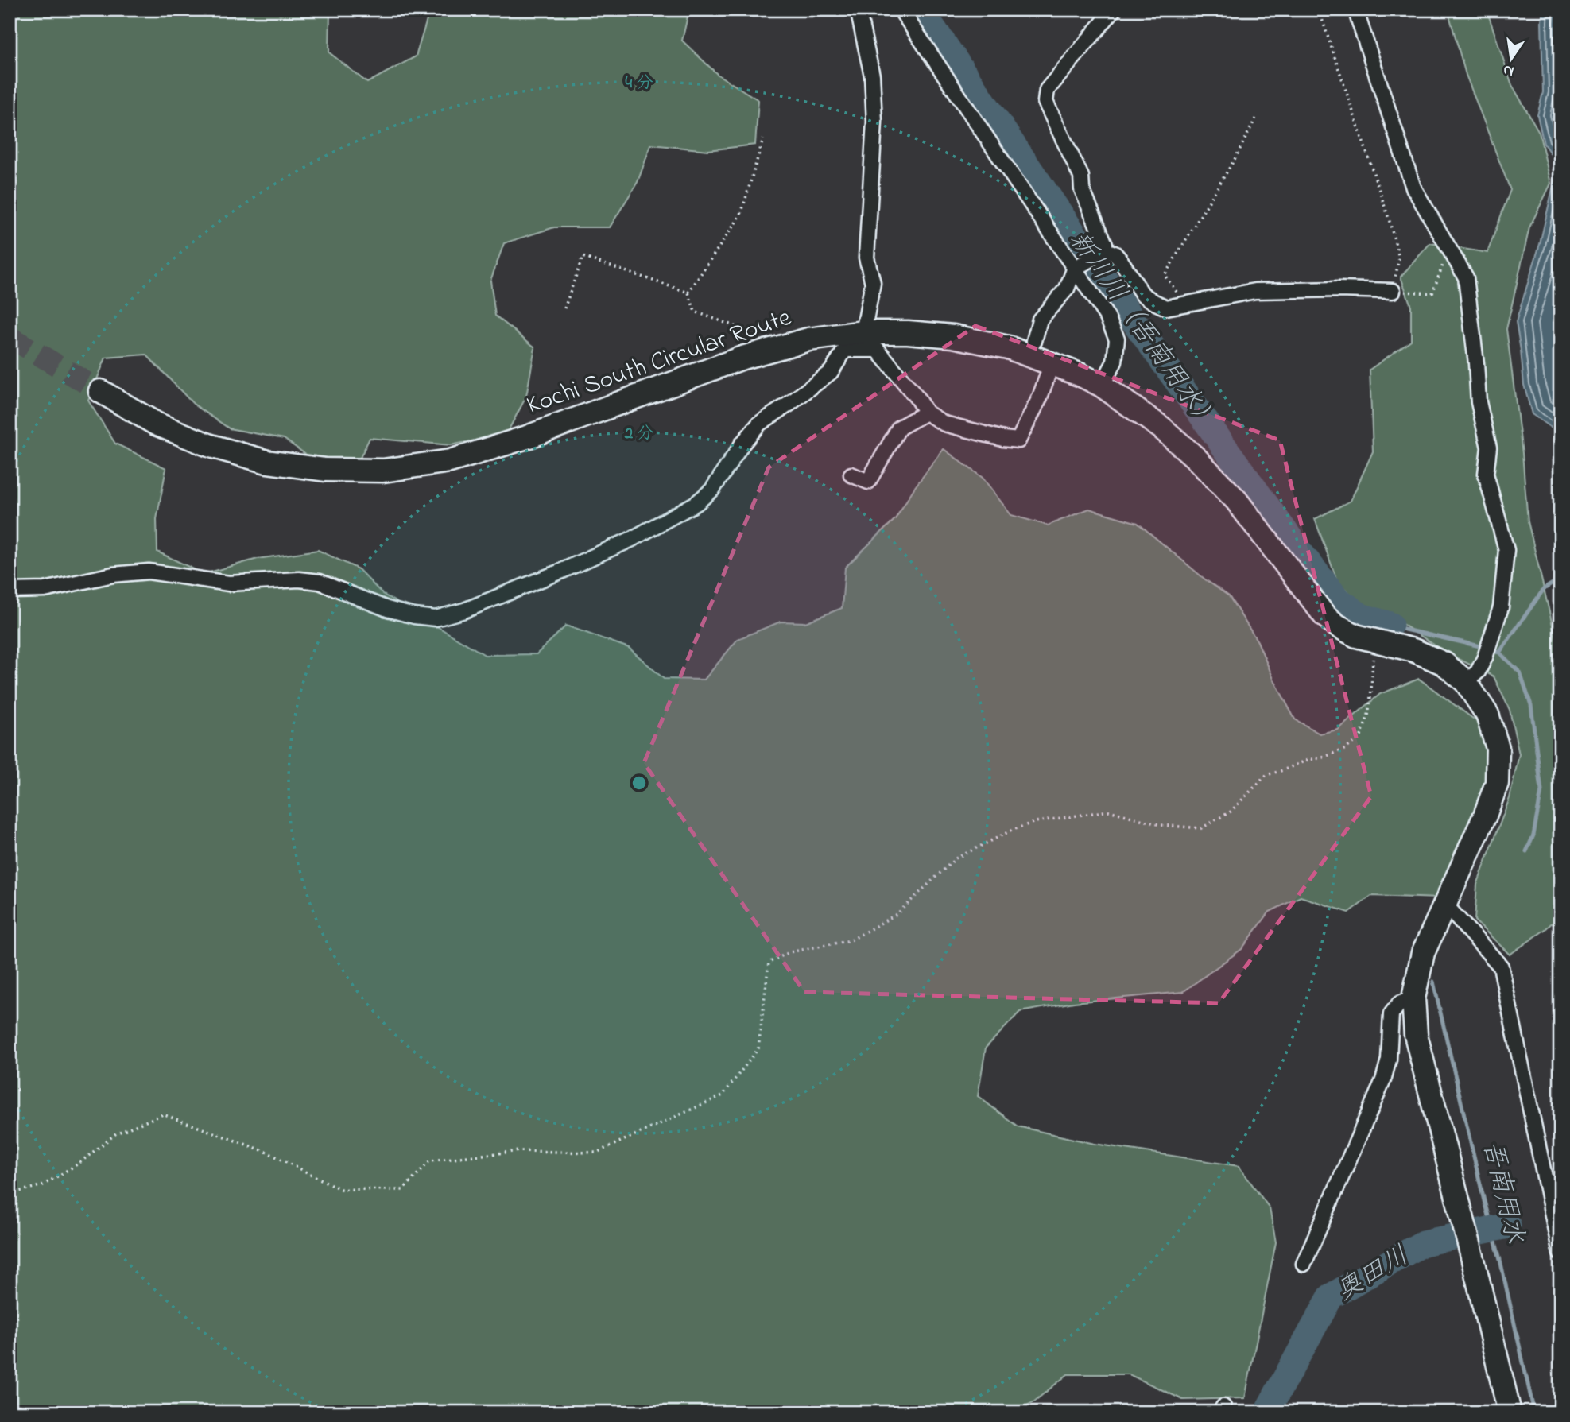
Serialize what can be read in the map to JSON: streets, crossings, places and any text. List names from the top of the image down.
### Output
{
  "streets": {
    "main road": ["Kochi South Circular Route"]
  },
  "water": ["新川川（吾南用水）", "吾南用水", "奥田川"],
  "north": "bottom",
  "rings": ["4 分", "2 分"]
}
